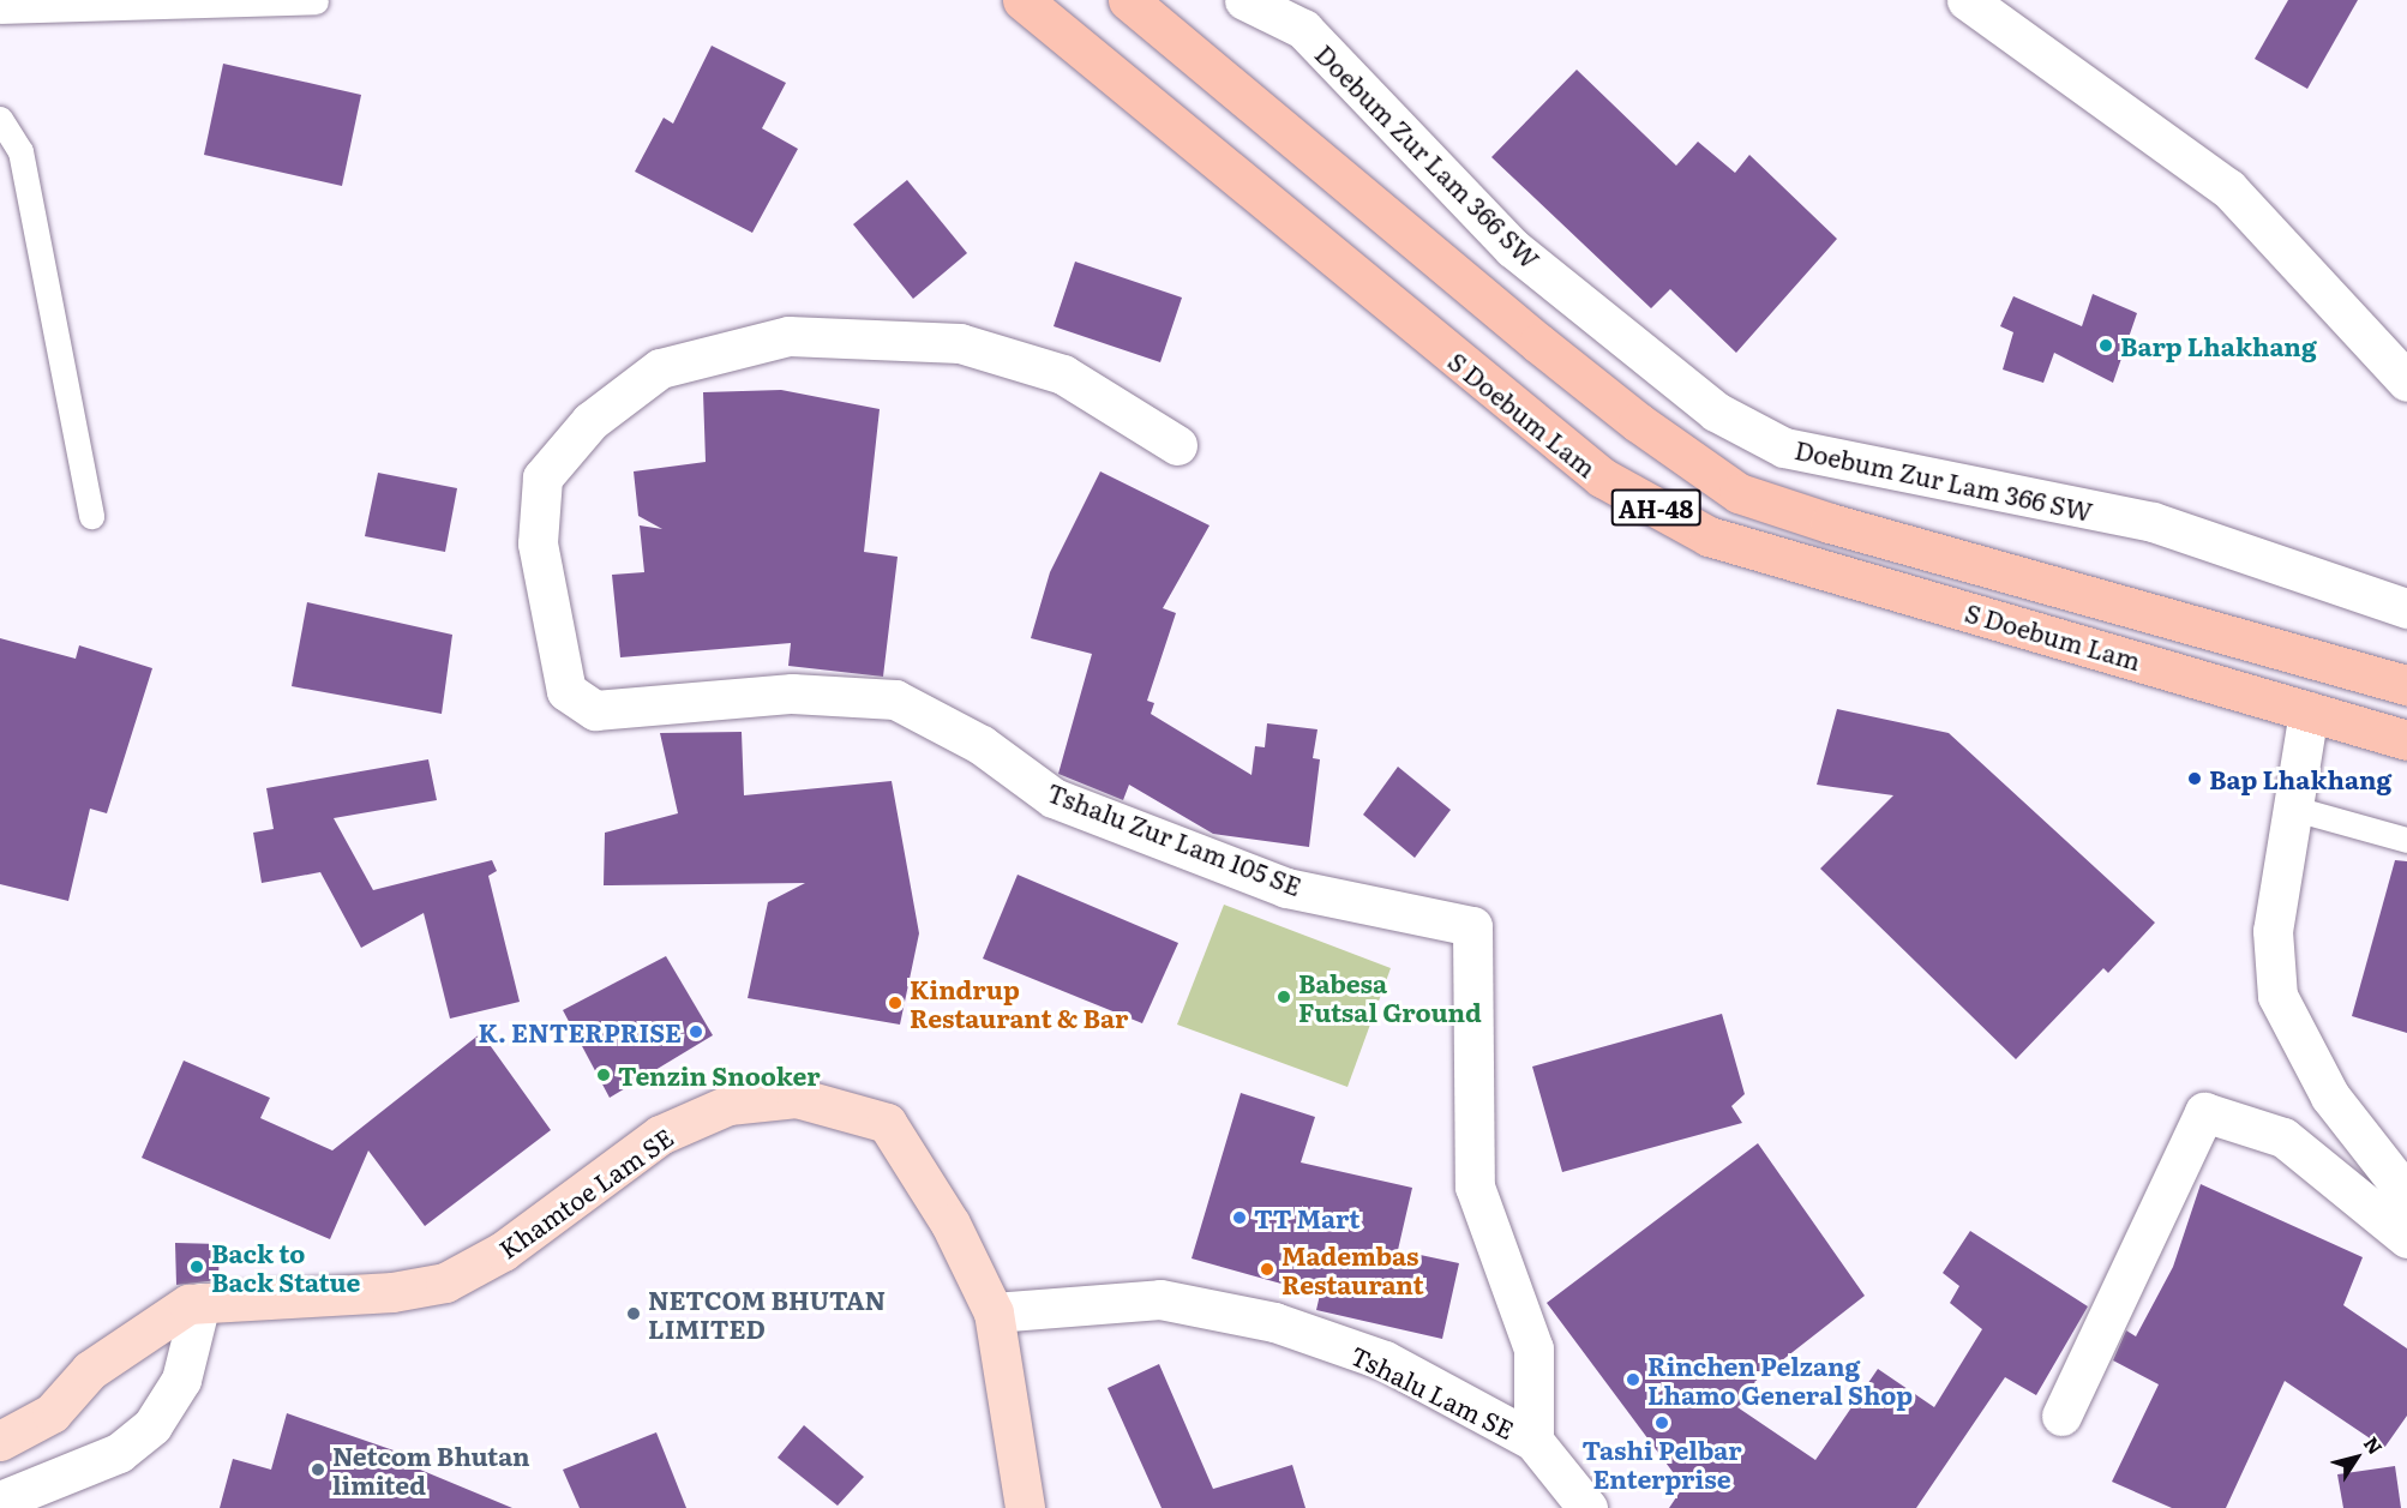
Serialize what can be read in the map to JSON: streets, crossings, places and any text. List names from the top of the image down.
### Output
{
  "streets": {
    "highway": ["S Doebum Lam", "AH-48"],
    "main road": ["Khamtoe Lam SE"],
    "street": ["Doebum Zur Lam 366 SW", "Tshalu Zur Lam 105 SE", "Tshalu Lam SE"]
  },
  "crossings": [
    ["Tshalu Zur Lam 105 SE", "Tshalu Lam SE"],
    ["Khamtoe Lam SE", "Tshalu Lam SE"]
  ],
  "places": [
    "Barp Lhakhang",
    "Bap Lhakhang",
    "Babesa Futsal Ground",
    "Kindrup Restaurant & Bar",
    "K. ENTERPRISE",
    "Tenzin Snooker",
    "TT Mart",
    "Back to Back Statue",
    "Madembas Restaurant",
    "NETCOM BHUTAN LIMITED",
    "Rinchen Pelzang Lhamo General Shop",
    "Tashi Pelbar Enterprise",
    "Netcom Bhutan limited"
  ],
  "north": "top right"
}
